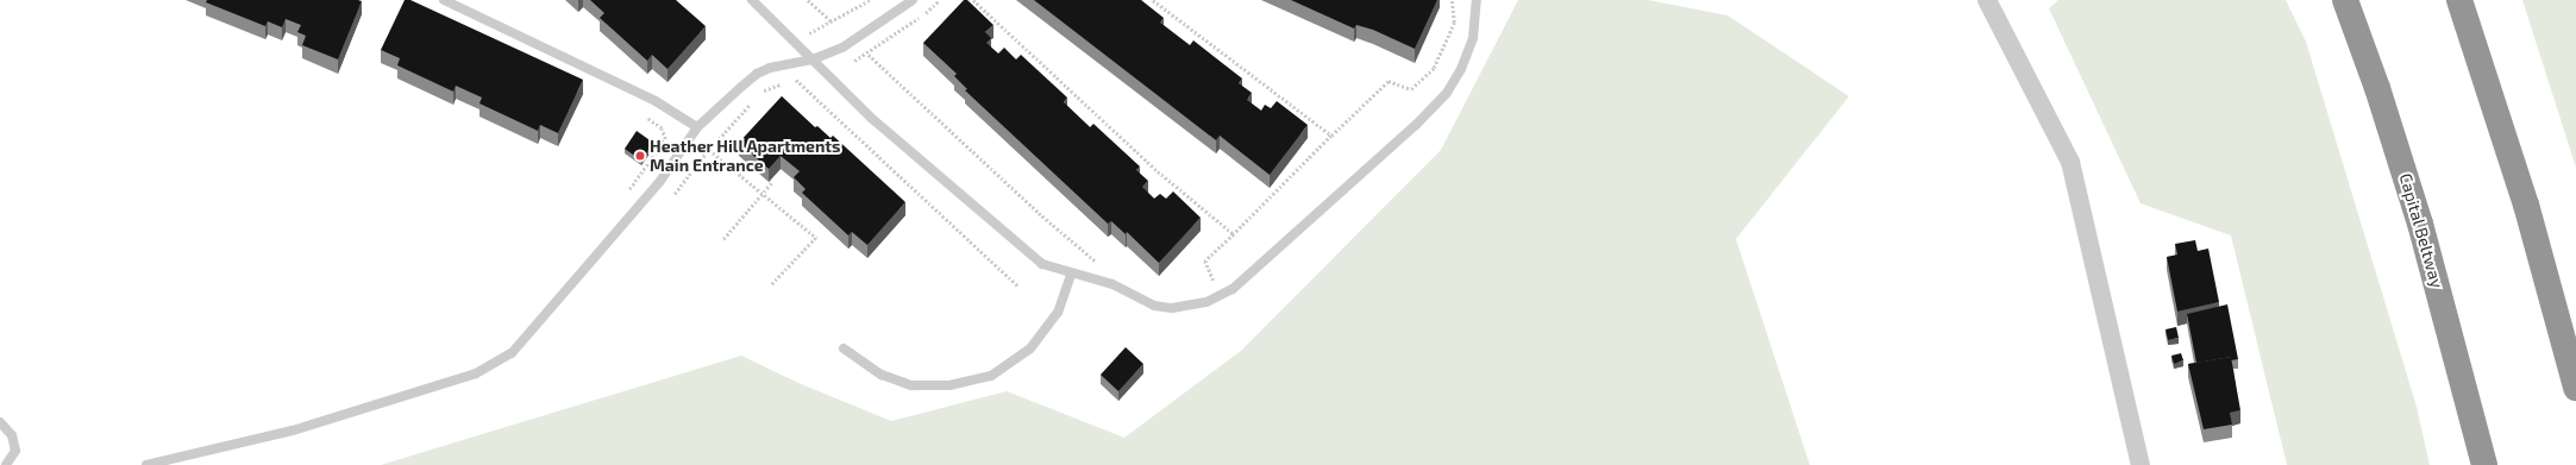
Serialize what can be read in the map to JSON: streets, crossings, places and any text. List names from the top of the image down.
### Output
{
  "streets": {
    "highway": ["Capital Beltway"]
  },
  "places": ["Heather Hill Apartments Main Entrance"]
}
